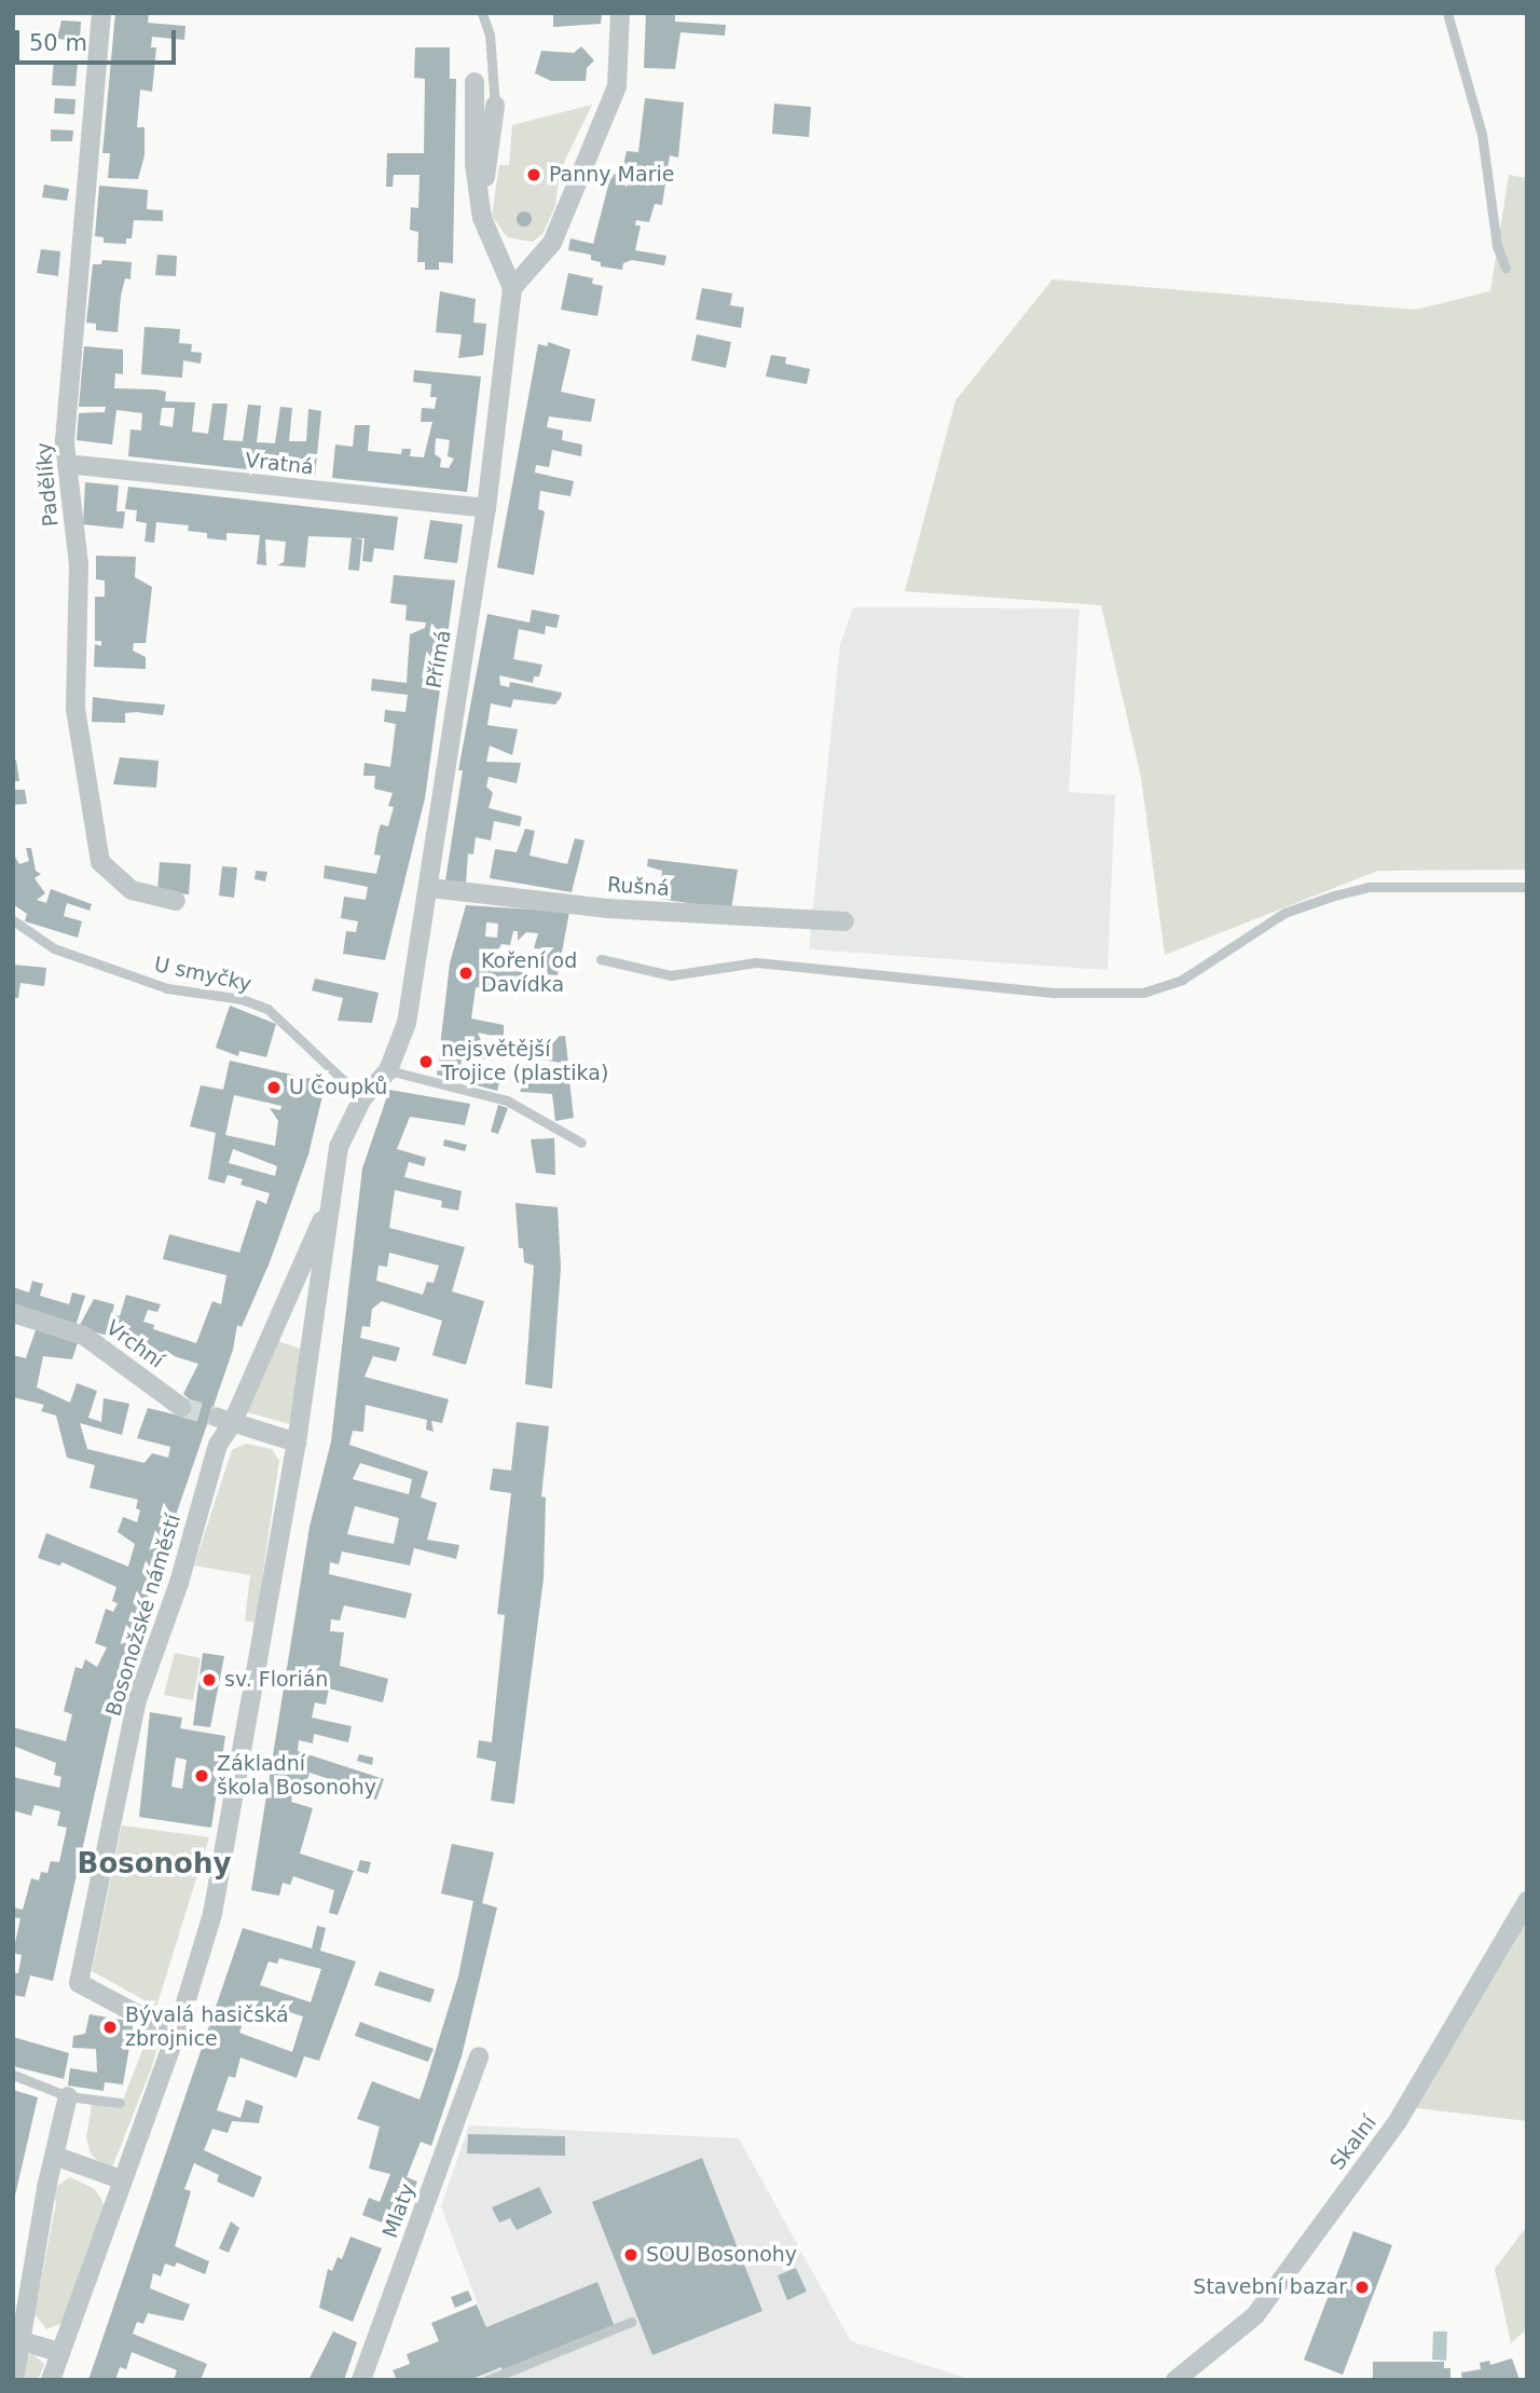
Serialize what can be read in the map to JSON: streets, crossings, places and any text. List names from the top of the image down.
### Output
{
  "streets": {
    "street": [
      "Vratná",
      "Padělíky",
      "Přímá",
      "Rušná",
      "Vrchní",
      "Bosonožské náměstí",
      "Skalní",
      "Mlaty"
    ],
    "lane": ["U smyčky"]
  },
  "crossings": [
    ["Vratná", "Padělíky"],
    ["Vratná", "Přímá"],
    ["Přímá", "Rušná"],
    ["Přímá", "U smyčky"],
    ["Přímá", "Bosonožské náměstí"],
    ["U smyčky", "Bosonožské náměstí"]
  ],
  "districts": ["Bosonohy"],
  "places": [
    "Panny Marie",
    "Koření od Davídka",
    "nejsvětější Trojice (plastika)",
    "U Čoupků",
    "sv. Florián",
    "Základní škola Bosonohy",
    "Bývalá hasičská zbrojnice",
    "SOU Bosonohy",
    "Stavební bazar"
  ],
  "scale_bar": "50 m"
}
